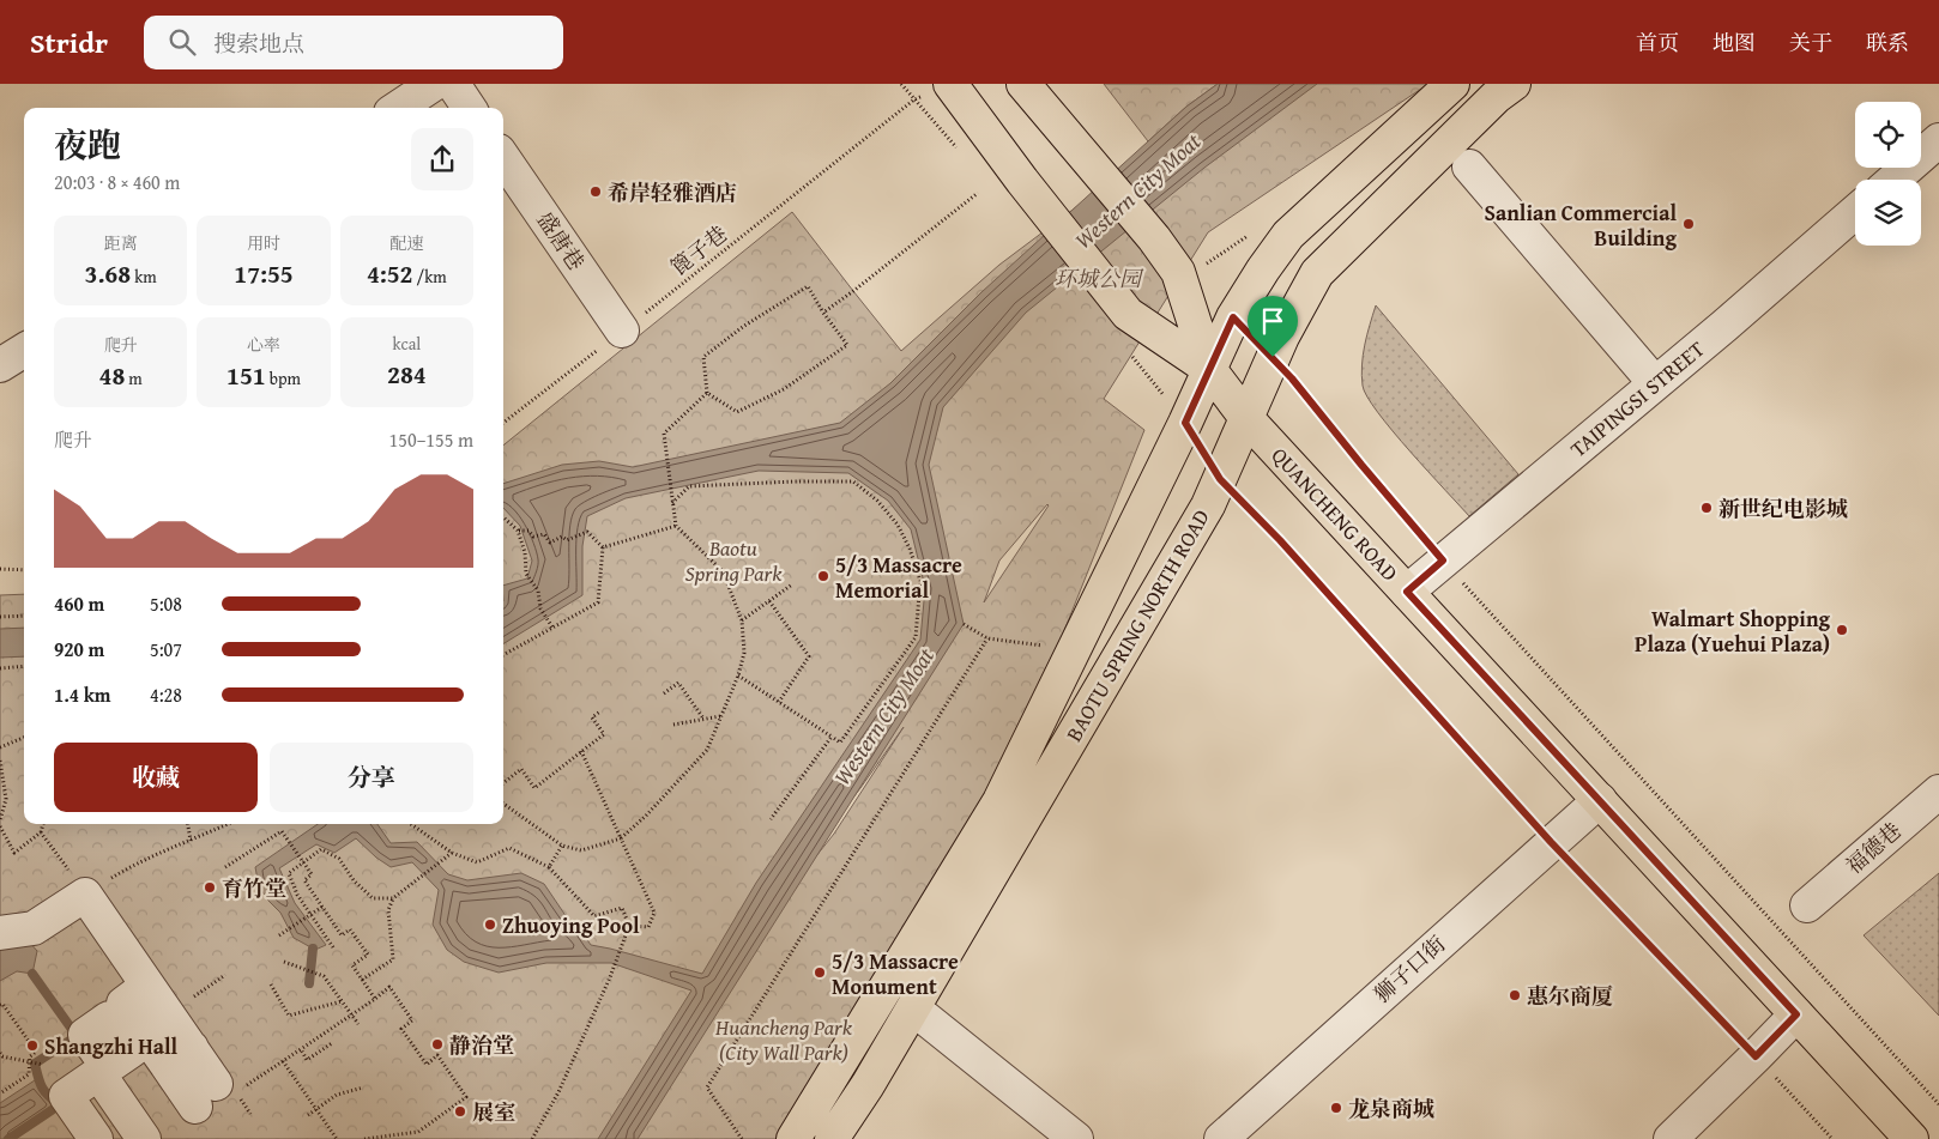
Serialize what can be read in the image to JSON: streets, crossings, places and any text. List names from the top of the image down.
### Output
{
  "streets": {
    "main road": ["QUANCHENG ROAD", "BAOTU SPRING NORTH ROAD"],
    "street": [
      "盛唐巷",
      "TAIPINGSI STREET",
      "福德巷",
      "狮子口街"
    ],
    "path": ["篦子巷"]
  },
  "crossings": [
    ["盛唐巷", "篦子巷"],
    ["TAIPINGSI STREET", "QUANCHENG ROAD"],
    ["QUANCHENG ROAD", "BAOTU SPRING NORTH ROAD"],
    ["QUANCHENG ROAD", "狮子口街"]
  ],
  "water": ["Western City Moat"],
  "parks": ["环城公园", "Baotu Spring Park", "Huancheng Park (City Wall Park)"],
  "places": [
    "希岸轻雅酒店",
    "Sanlian Commercial Building",
    "新世纪电影城",
    "5/3 Massacre Memorial",
    "Walmart Shopping Plaza (Yuehui Plaza)",
    "育竹堂",
    "Zhuoying Pool",
    "5/3 Massacre Monument",
    "惠尔商厦",
    "静治堂",
    "Shangzhi Hall",
    "龙泉商城",
    "展室"
  ],
  "page": {
    "header": "Stridr",
    "search": "搜索地点",
    "nav": [
      "首页",
      "地图",
      "关于",
      "联系"
    ],
    "heading": ["夜跑", "20:03 · 8 × 460 m"],
    "stats": [
      ["距离", "3.68 km"],
      ["用时", "17:55"],
      ["配速", "4:52 /km"],
      ["爬升", "48 m"],
      ["心率", "151 bpm"],
      ["kcal", "284"]
    ],
    "chart": ["爬升", "150–155 m"],
    "list": [
      {
        "name": "460 m",
        "note": "5:08"
      },
      {
        "name": "920 m",
        "note": "5:07"
      },
      {
        "name": "1.4 km",
        "note": "4:28"
      }
    ],
    "buttons": ["收藏", "分享"]
  }
}
